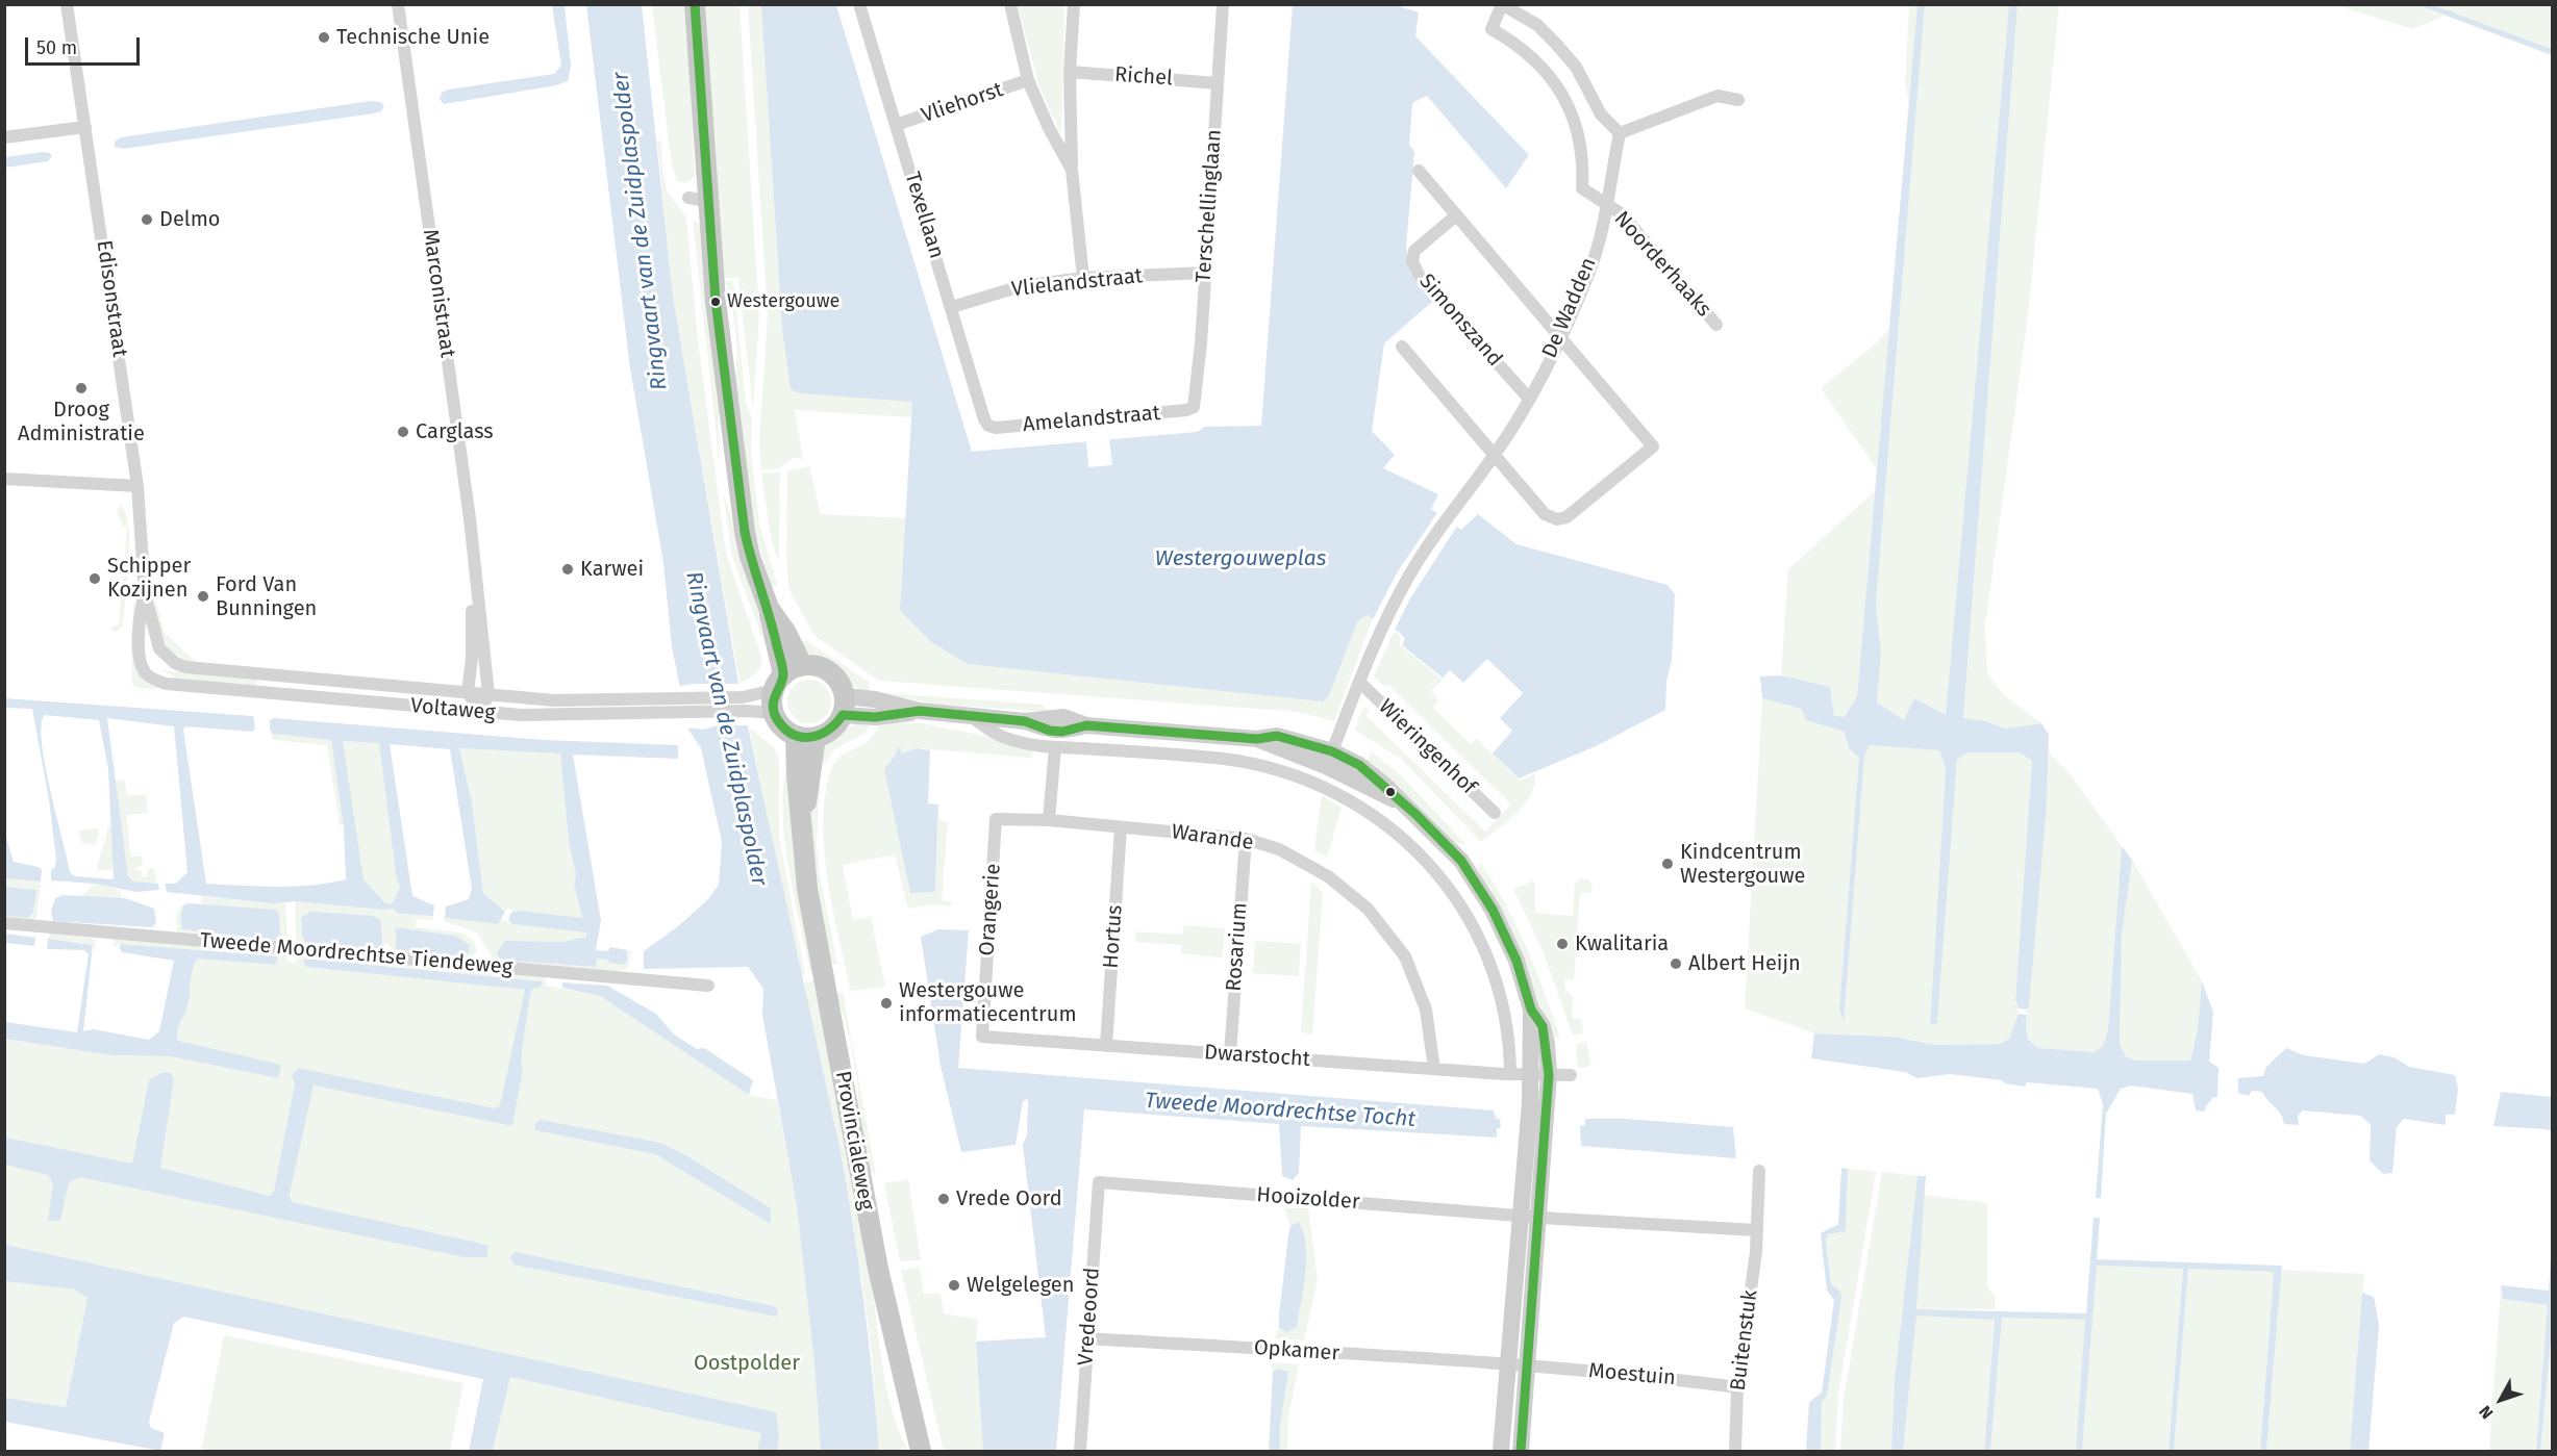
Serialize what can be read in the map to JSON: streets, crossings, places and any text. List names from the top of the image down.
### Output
{
  "streets": {
    "main road": ["Provincialeweg"],
    "street": [
      "Richel",
      "Vliehorst",
      "Terschellinglaan",
      "Texellaan",
      "Noorderhaaks",
      "Vlielandstraat",
      "Marconistraat",
      "Edisonstraat",
      "De Wadden",
      "Simonszand",
      "Amelandstraat",
      "Voltaweg",
      "Wieringenhof",
      "Warande",
      "Orangerie",
      "Hortus",
      "Rosarium",
      "Tweede Moordrechtse Tiendeweg",
      "Dwarstocht",
      "Hooizolder",
      "Vredeoord",
      "Buitenstuk",
      "Opkamer",
      "Moestuin"
    ]
  },
  "crossings": [
    ["Richel", "Terschellinglaan"],
    ["Vliehorst", "Texellaan"],
    ["Terschellinglaan", "Vlielandstraat"],
    ["Terschellinglaan", "Amelandstraat"],
    ["Texellaan", "Vlielandstraat"],
    ["Texellaan", "Amelandstraat"],
    ["Noorderhaaks", "De Wadden"],
    ["Marconistraat", "Voltaweg"],
    ["Edisonstraat", "Voltaweg"],
    ["De Wadden", "Simonszand"],
    ["De Wadden", "Wieringenhof"],
    ["Voltaweg", "Provincialeweg"],
    ["Warande", "Orangerie"],
    ["Warande", "Hortus"],
    ["Warande", "Rosarium"],
    ["Warande", "Dwarstocht"],
    ["Orangerie", "Dwarstocht"],
    ["Hortus", "Dwarstocht"],
    ["Rosarium", "Dwarstocht"],
    ["Hooizolder", "Vredeoord"],
    ["Vredeoord", "Opkamer"],
    ["Buitenstuk", "Moestuin"],
    ["Opkamer", "Moestuin"]
  ],
  "water": ["Ringvaart van de Zuidplaspolder", "Westergouweplas", "Tweede Moordrechtse Tocht"],
  "parks": ["Oostpolder"],
  "places": [
    "Technische Unie",
    "Delmo",
    "Westergouwe",
    "Droog Administratie",
    "Carglass",
    "Karwei",
    "Schipper Kozijnen",
    "Ford Van Bunningen",
    "Kindcentrum Westergouwe",
    "Kwalitaria",
    "Albert Heijn",
    "Westergouwe informatiecentrum",
    "Vrede Oord",
    "Welgelegen"
  ],
  "scale_bar": "50 m",
  "north": "bottom left"
}
